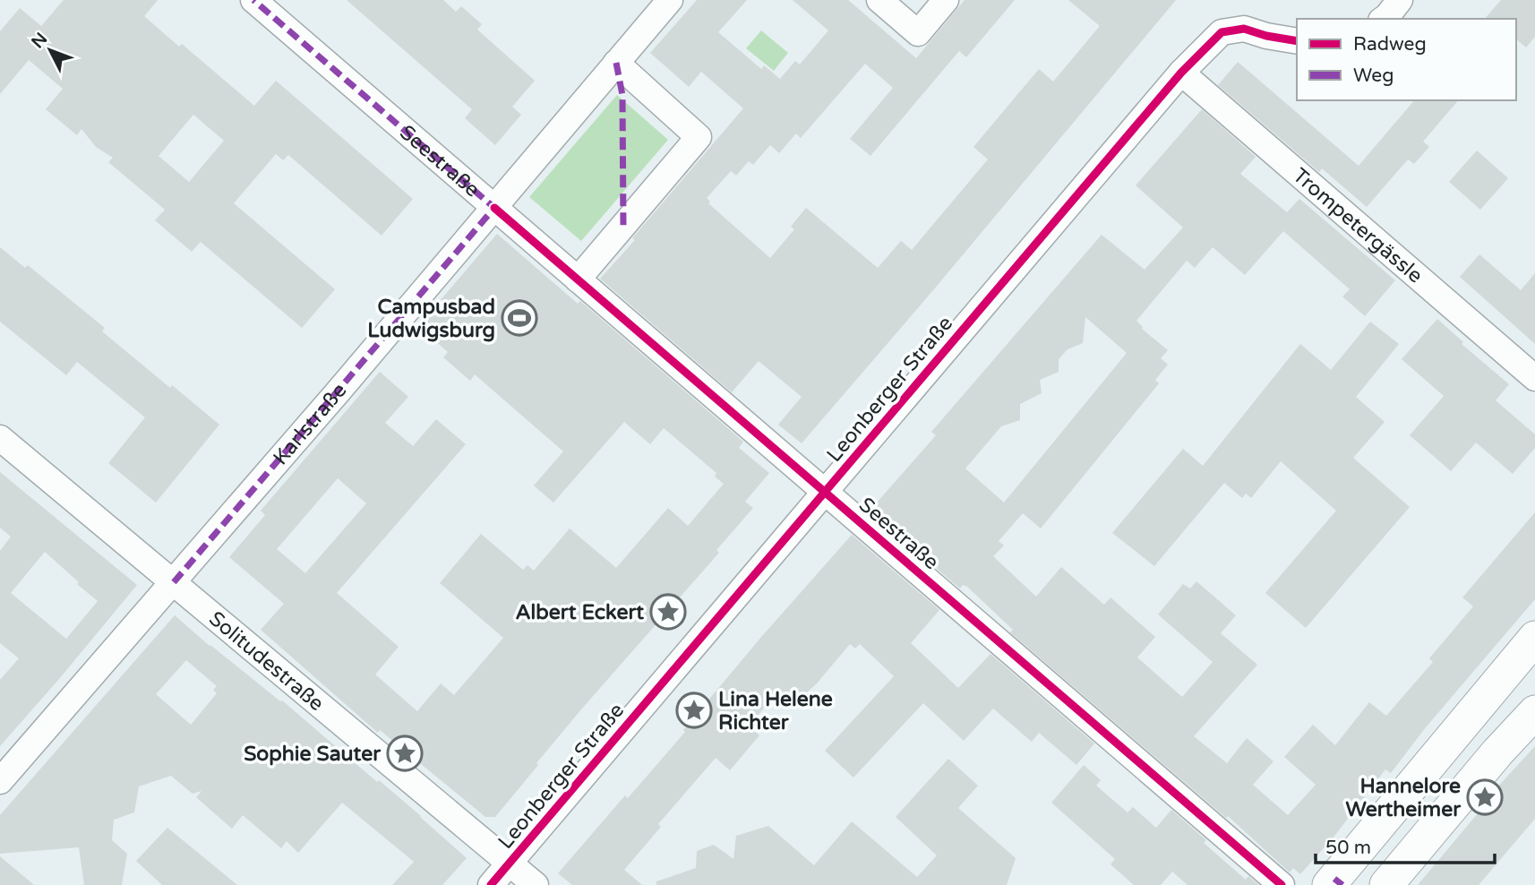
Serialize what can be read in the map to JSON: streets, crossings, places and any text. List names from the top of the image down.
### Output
{
  "streets": {
    "street": [
      "Seestraße",
      "Trompetergässle",
      "Leonberger Straße",
      "Karlstraße",
      "Solitudestraße"
    ]
  },
  "crossings": [
    ["Seestraße", "Leonberger Straße"],
    ["Seestraße", "Karlstraße"],
    ["Trompetergässle", "Leonberger Straße"],
    ["Leonberger Straße", "Solitudestraße"],
    ["Karlstraße", "Solitudestraße"]
  ],
  "places": {
    "sports": ["Campusbad Ludwigsburg"],
    "place": [
      "Albert Eckert",
      "Lina Helene Richter",
      "Sophie Sauter",
      "Hannelore Wertheimer"
    ]
  },
  "legend": ["Radweg", "Weg"],
  "scale_bar": "50 m",
  "north": "top left"
}
